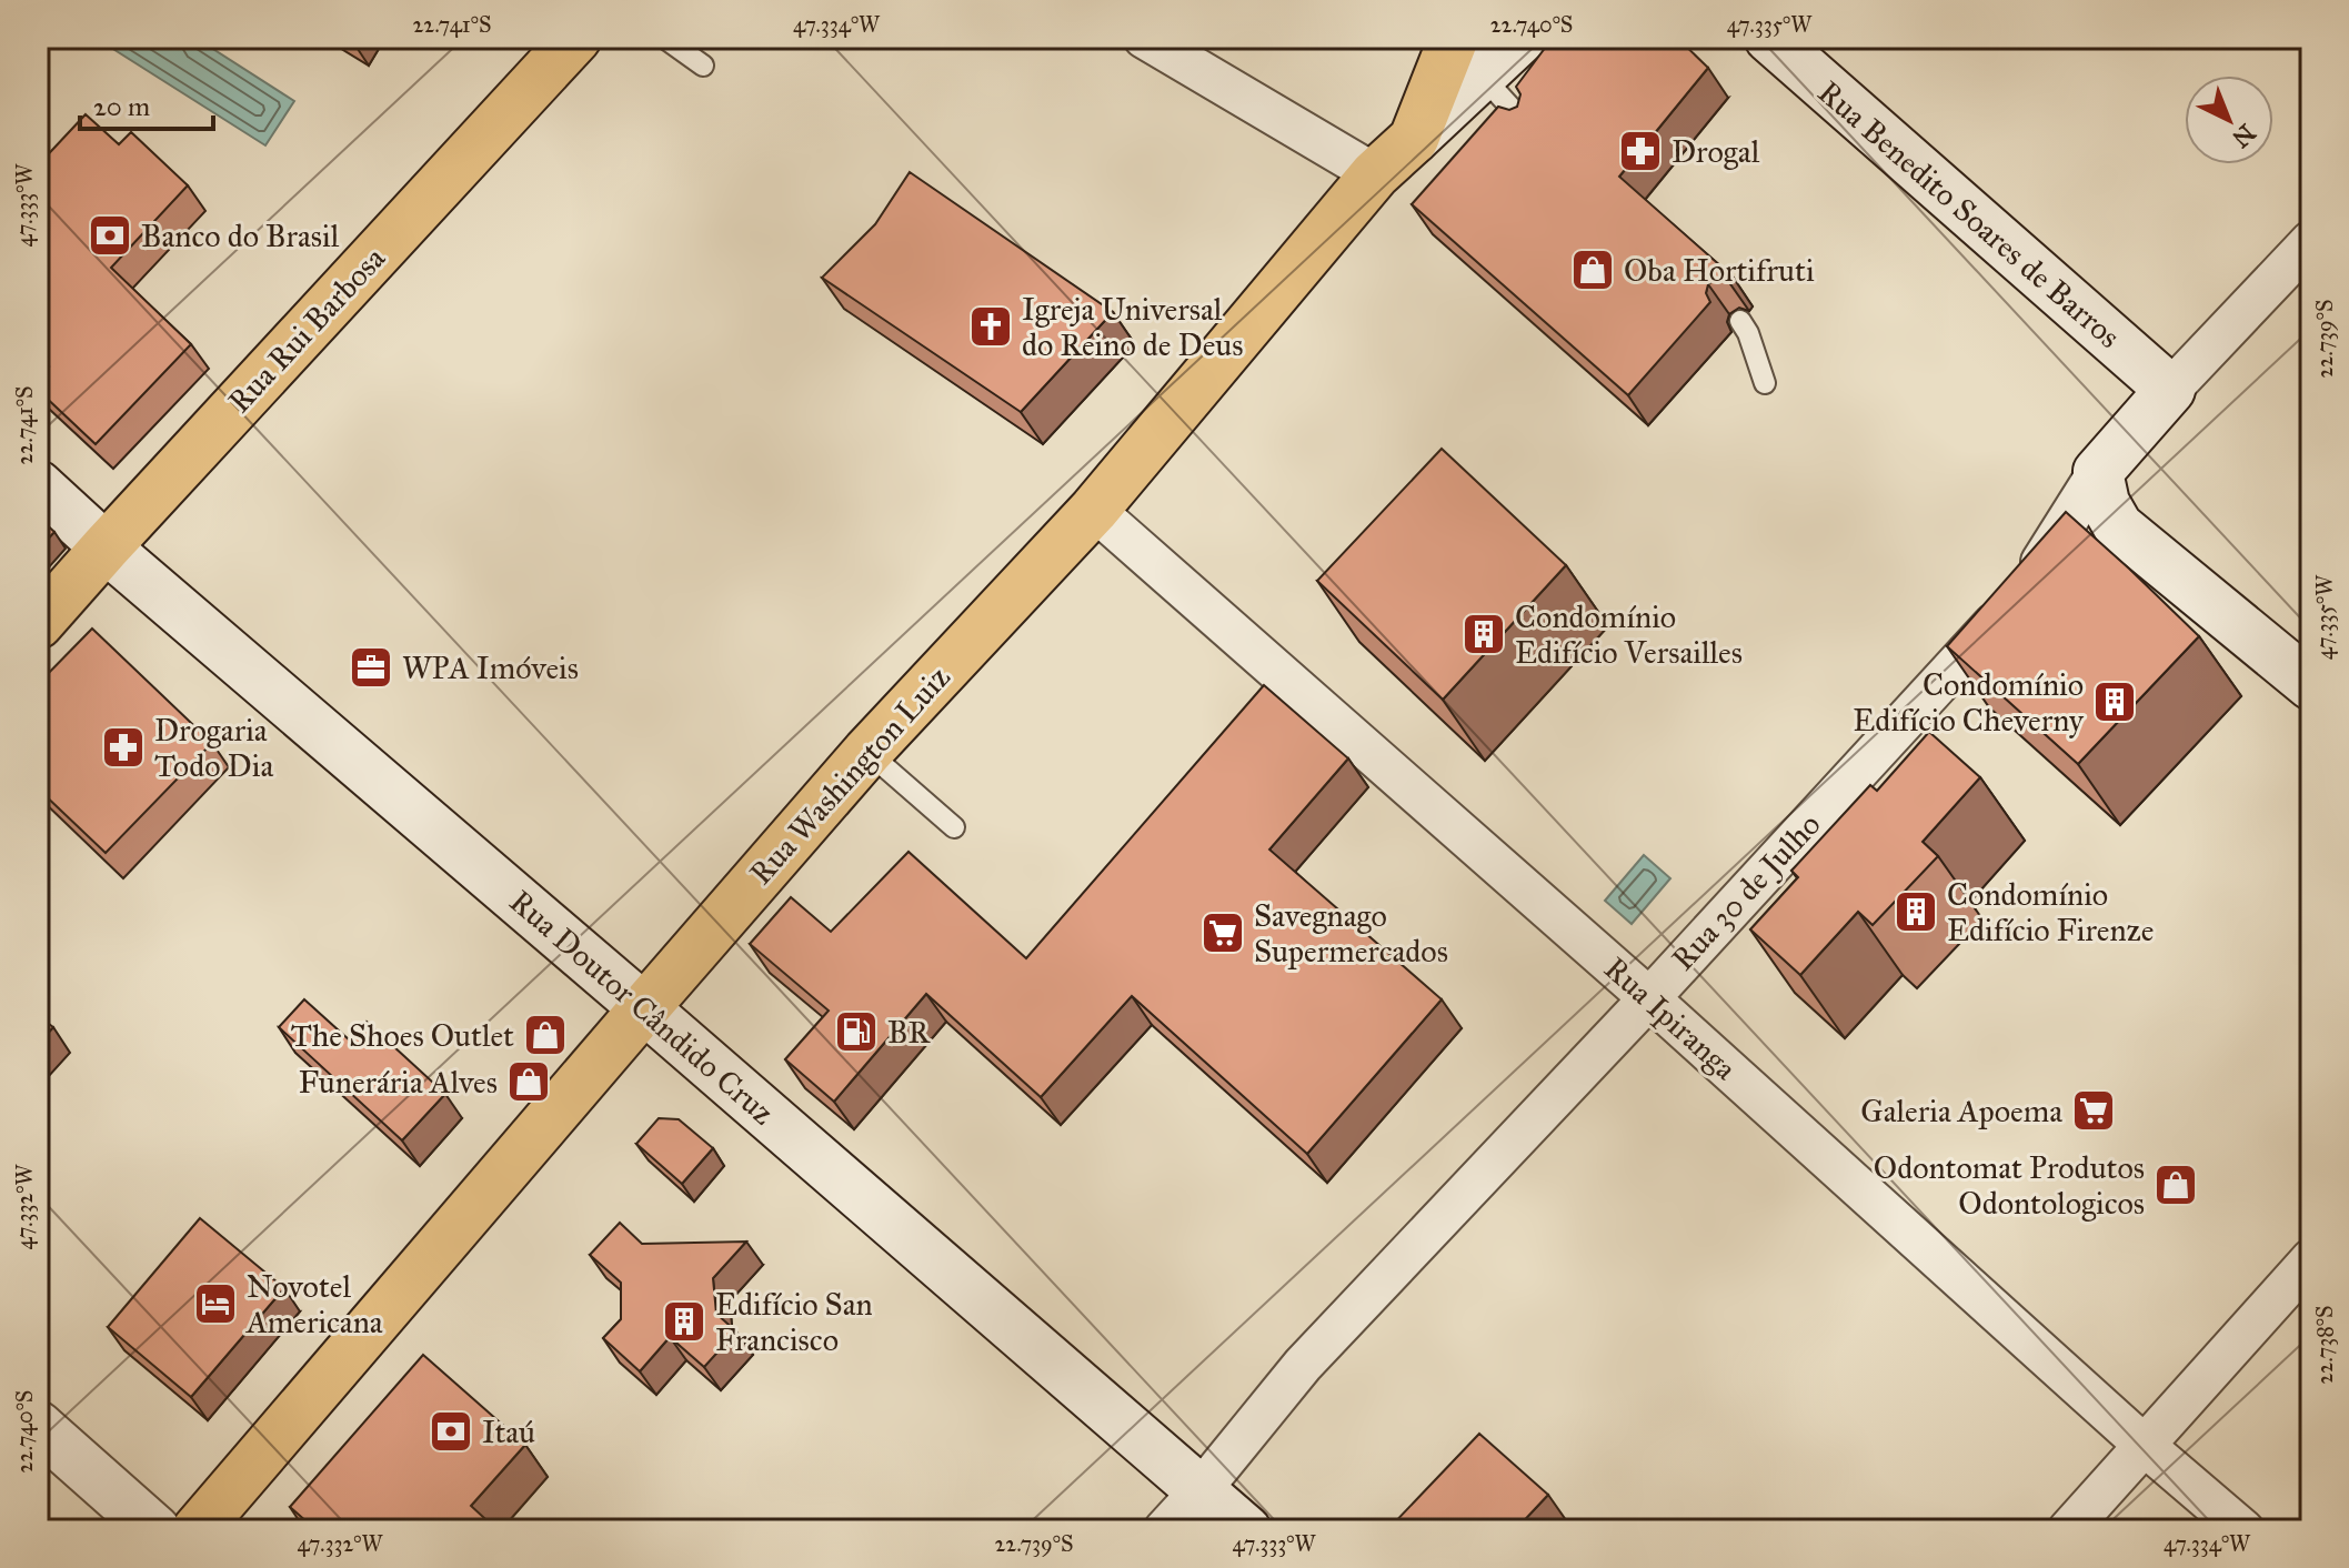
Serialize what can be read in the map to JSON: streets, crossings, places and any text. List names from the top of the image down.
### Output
{
  "streets": {
    "main road": [
      "Rua Benedito Soares de Barros",
      "Rua Rui Barbosa",
      "Rua Washington Luiz",
      "Rua 30 de Julho",
      "Rua Doutor Cândido Cruz"
    ],
    "street": ["Rua Ipiranga"]
  },
  "crossings": [
    ["Rua Benedito Soares de Barros", "Rua 30 de Julho"],
    ["Rua Rui Barbosa", "Rua Doutor Cândido Cruz"],
    ["Rua Washington Luiz", "Rua Doutor Cândido Cruz"],
    ["Rua Washington Luiz", "Rua Ipiranga"],
    ["Rua 30 de Julho", "Rua Doutor Cândido Cruz"],
    ["Rua 30 de Julho", "Rua Ipiranga"]
  ],
  "places": {
    "pharmacy": ["Drogal", "Drogaria Todo Dia"],
    "bank": ["Banco do Brasil", "Itaú"],
    "shop": [
      "Oba Hortifruti",
      "The Shoes Outlet",
      "Funerária Alves",
      "Odontomat Produtos Odontologicos"
    ],
    "church": ["Igreja Universal do Reino de Deus"],
    "building": [
      "Condomínio Edifício Versailles",
      "Condomínio Edifício Cheverny",
      "Condomínio Edifício Firenze",
      "Edifício San Francisco"
    ],
    "office": ["WPA Imóveis"],
    "supermarket": ["Savegnago Supermercados", "Galeria Apoema"],
    "fuel station": ["BR"],
    "hotel": ["Novotel Americana"]
  },
  "scale_bar": "20 m",
  "north": "bottom right",
  "coordinates": [
    "22.741°S",
    "47.334°W",
    "22.740°S",
    "47.335°W",
    "47.333°W",
    "22.739°S",
    "47.332°W",
    "22.738°S"
  ]
}
